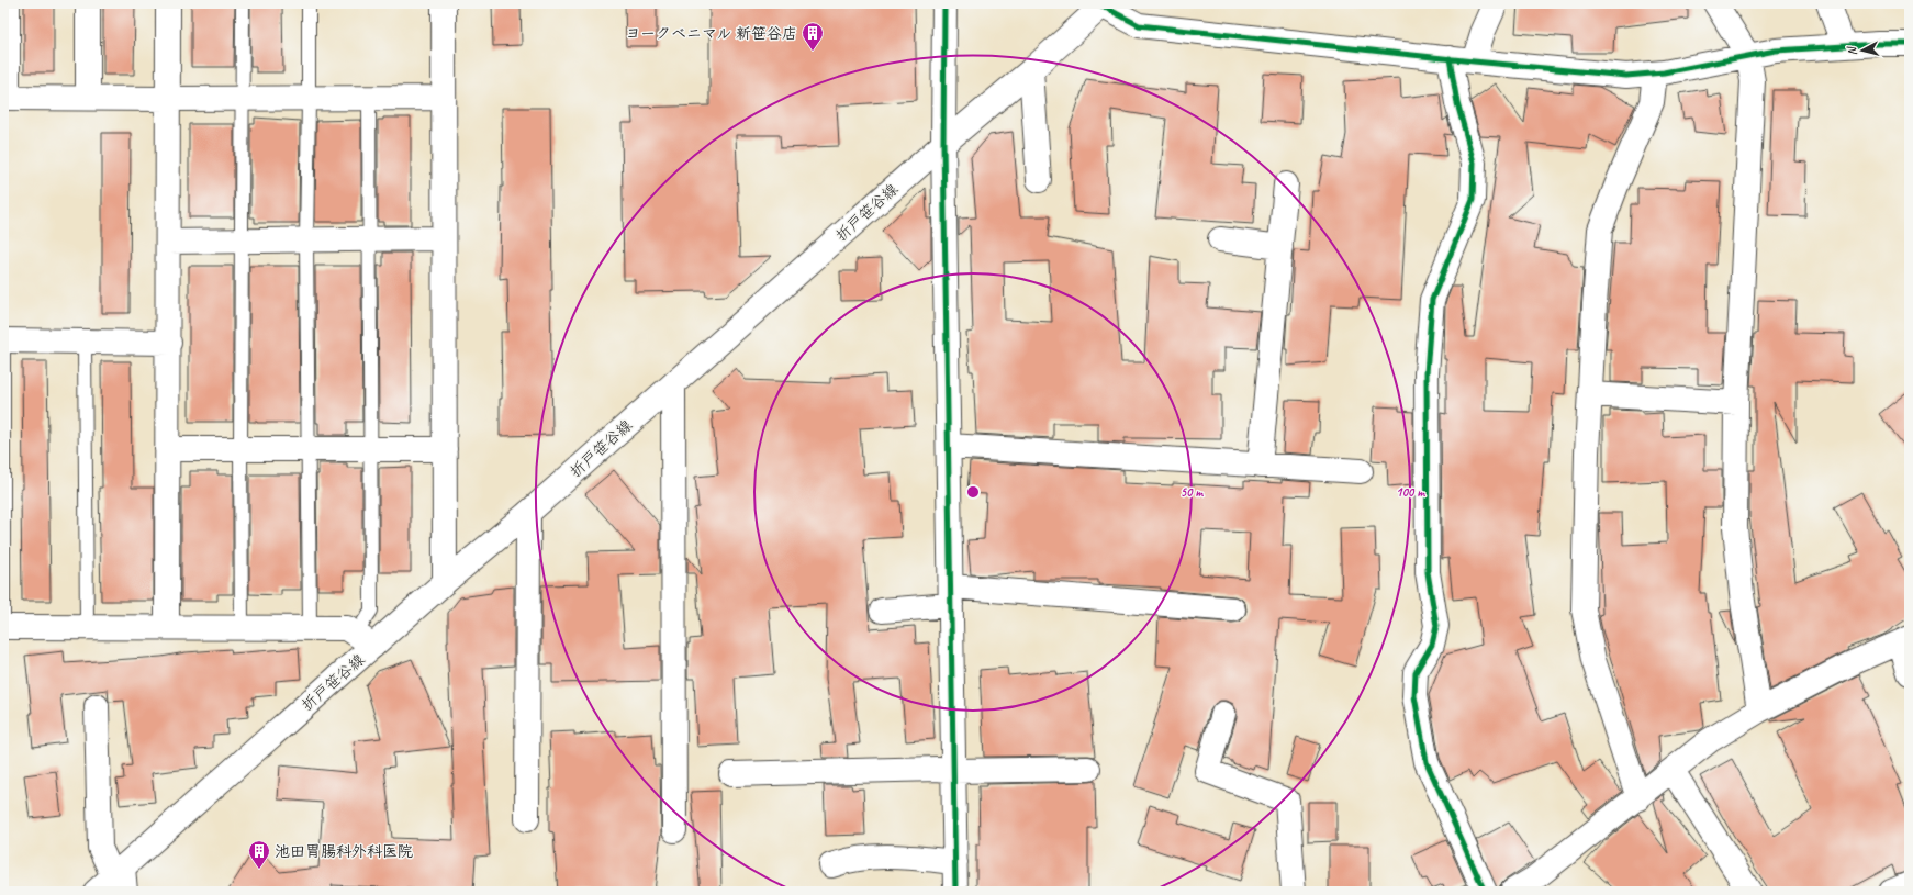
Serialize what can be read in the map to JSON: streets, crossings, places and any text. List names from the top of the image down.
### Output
{
  "streets": {
    "street": ["折戸笹谷線"]
  },
  "places": {
    "building": ["ヨークベニマル 新笹谷店", "池田胃腸科外科医院"]
  },
  "north": "left",
  "rings": ["50 m", "100 m"]
}
